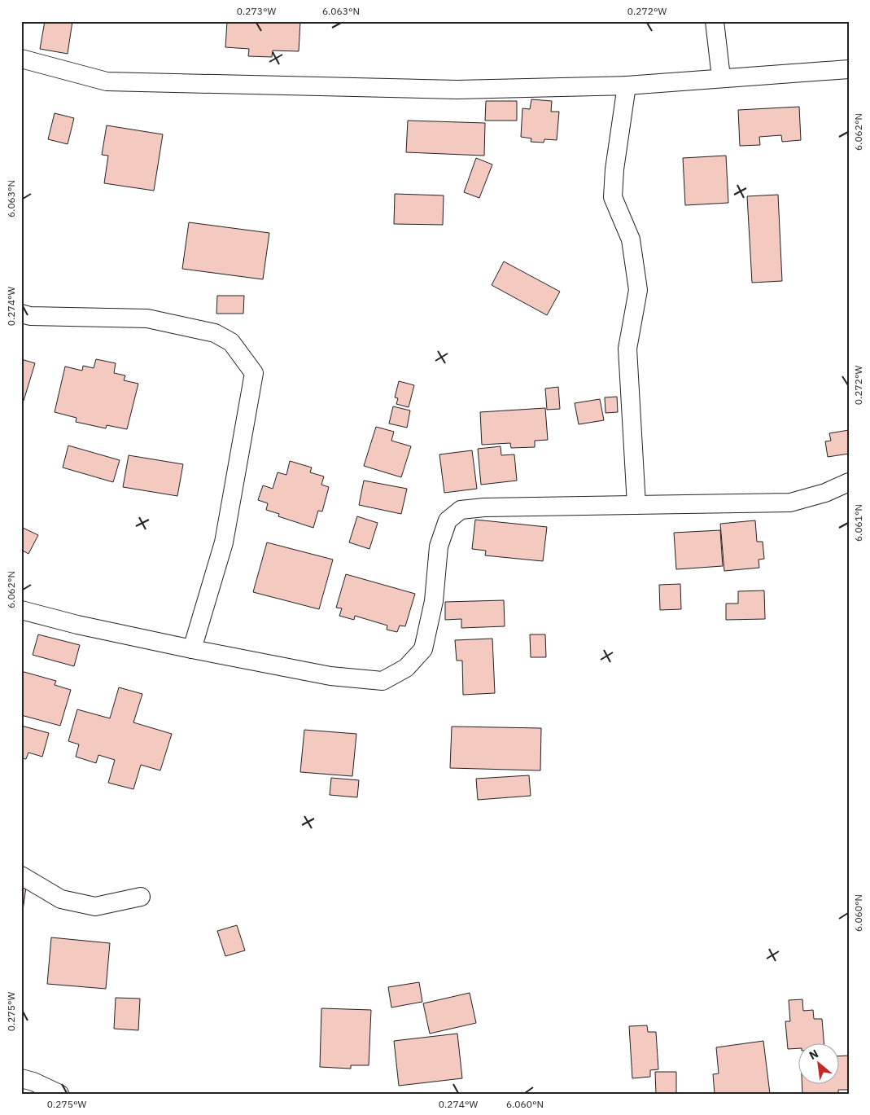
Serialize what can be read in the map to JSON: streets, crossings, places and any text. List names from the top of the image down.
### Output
{
  "north": "top left",
  "coordinates": [
    "0.273°W",
    "6.063°N",
    "0.272°W",
    "6.062°N",
    "0.274°W",
    "6.061°N",
    "6.060°N",
    "0.275°W"
  ]
}
